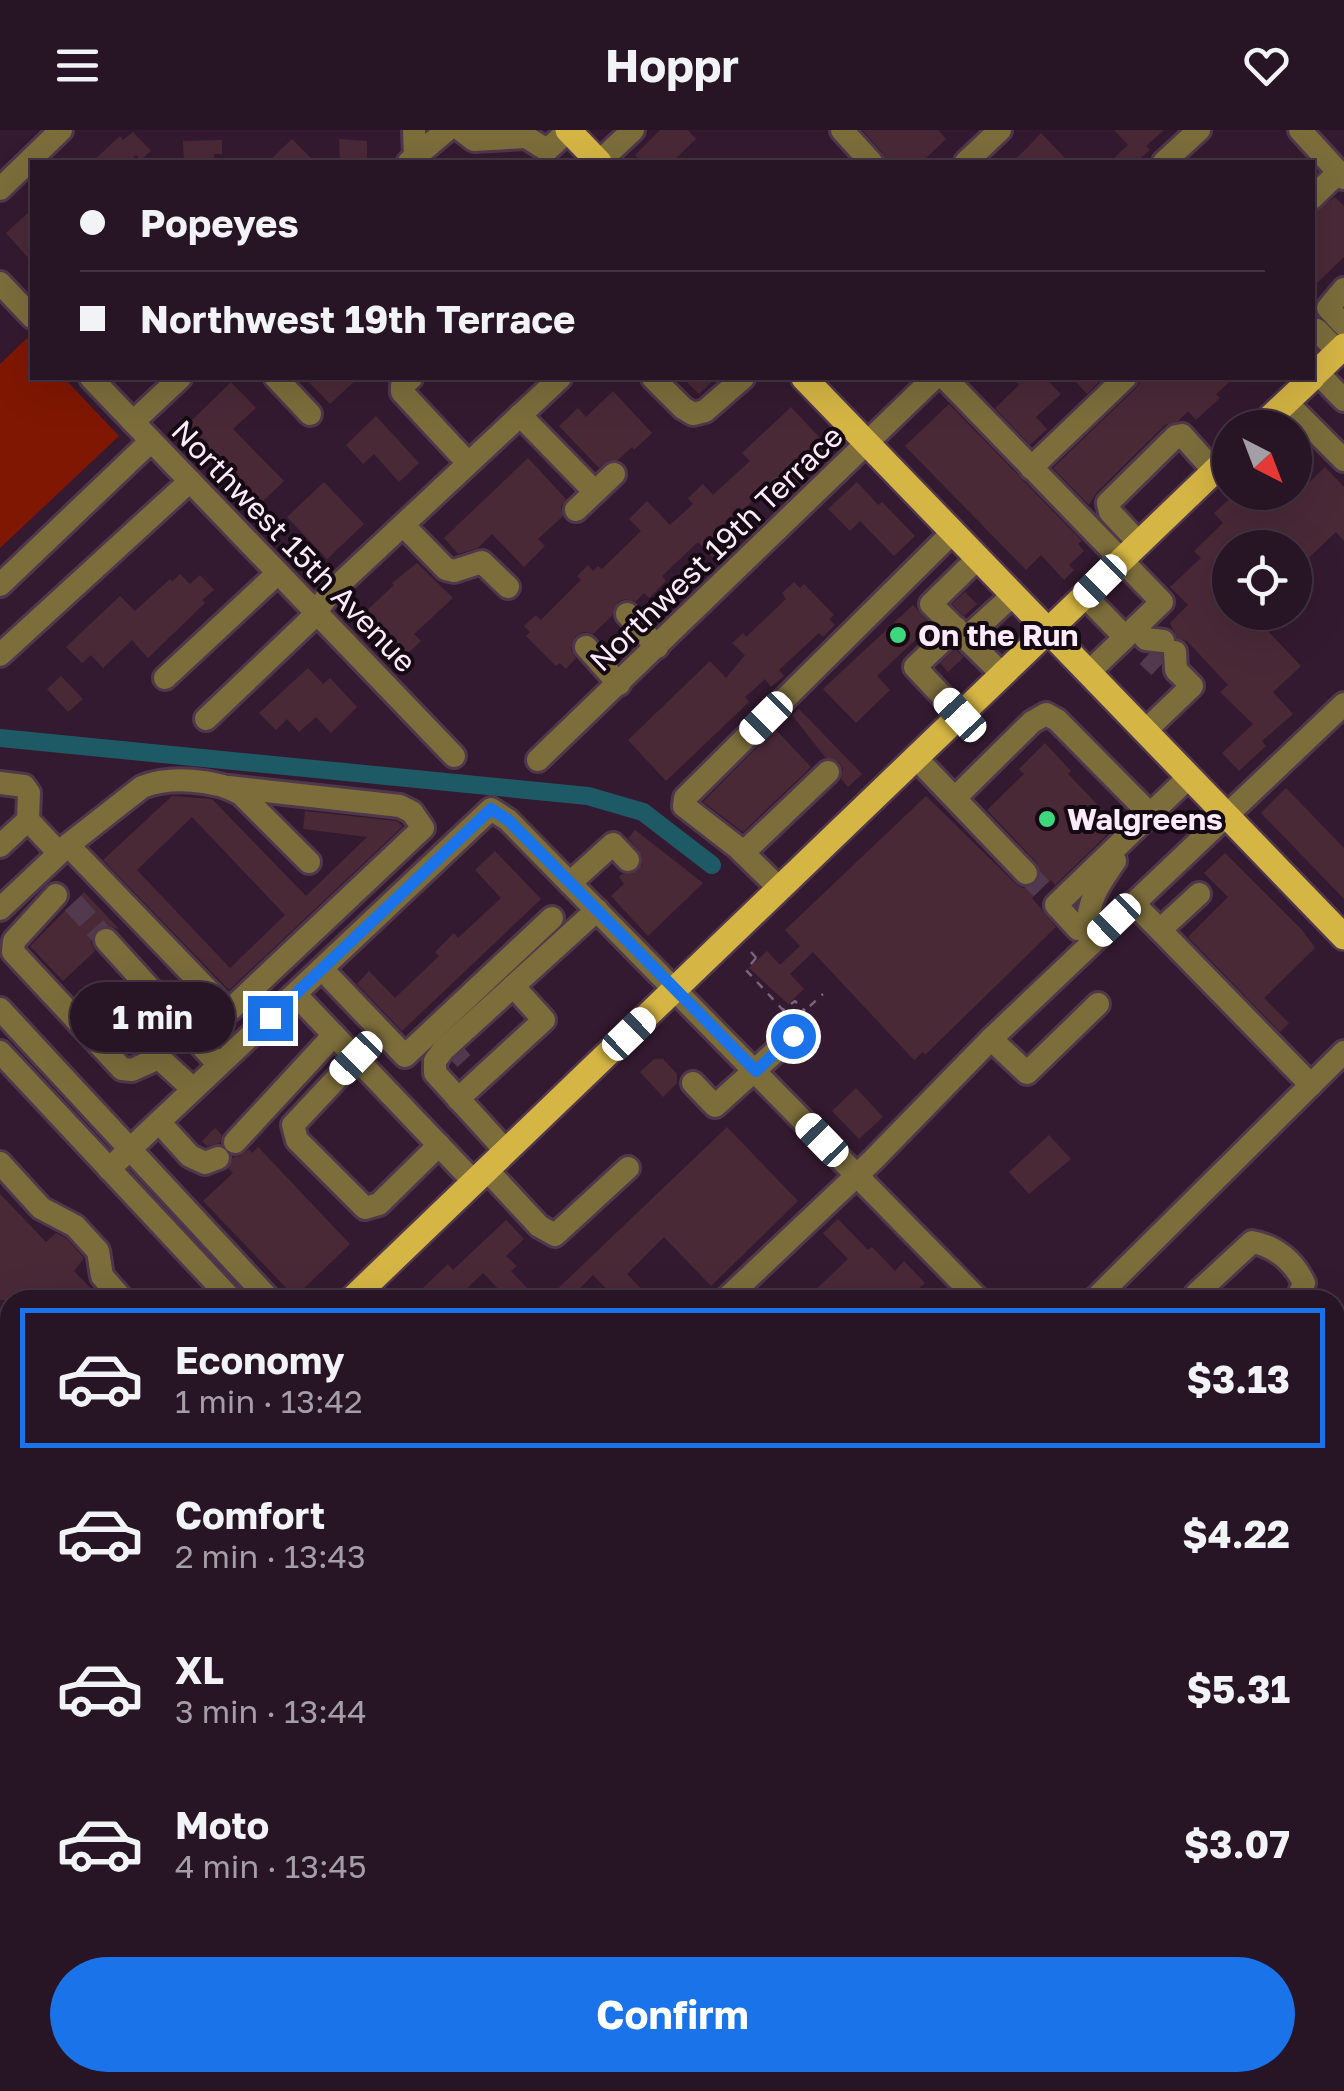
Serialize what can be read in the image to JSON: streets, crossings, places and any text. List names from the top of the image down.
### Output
{
  "streets": {
    "street": ["Northwest 15th Avenue", "Northwest 19th Terrace"]
  },
  "places": ["On the Run", "Walgreens"],
  "north": "bottom right",
  "page": {
    "header": "Hoppr",
    "banner": ["Popeyes", "Northwest 19th Terrace"],
    "bubble": "1 min",
    "list": [
      {
        "name": "Economy",
        "note": "1 min · 13:42",
        "value": "$3.13"
      },
      {
        "name": "Comfort",
        "note": "2 min · 13:43",
        "value": "$4.22"
      },
      {
        "name": "XL",
        "note": "3 min · 13:44",
        "value": "$5.31"
      },
      {
        "name": "Moto",
        "note": "4 min · 13:45",
        "value": "$3.07"
      }
    ],
    "buttons": "Confirm"
  }
}
